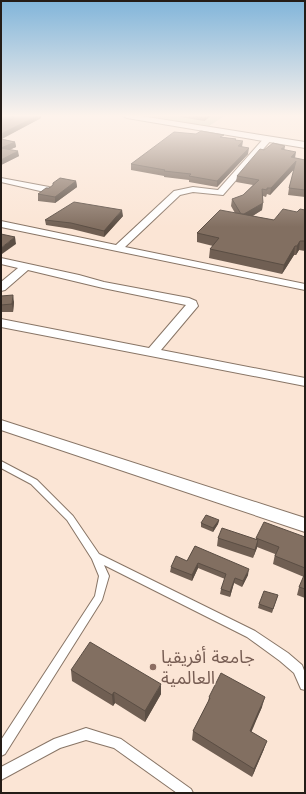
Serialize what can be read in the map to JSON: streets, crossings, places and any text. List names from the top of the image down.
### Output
{
  "places": ["جامعة أفريقيا العالمية"]
}
